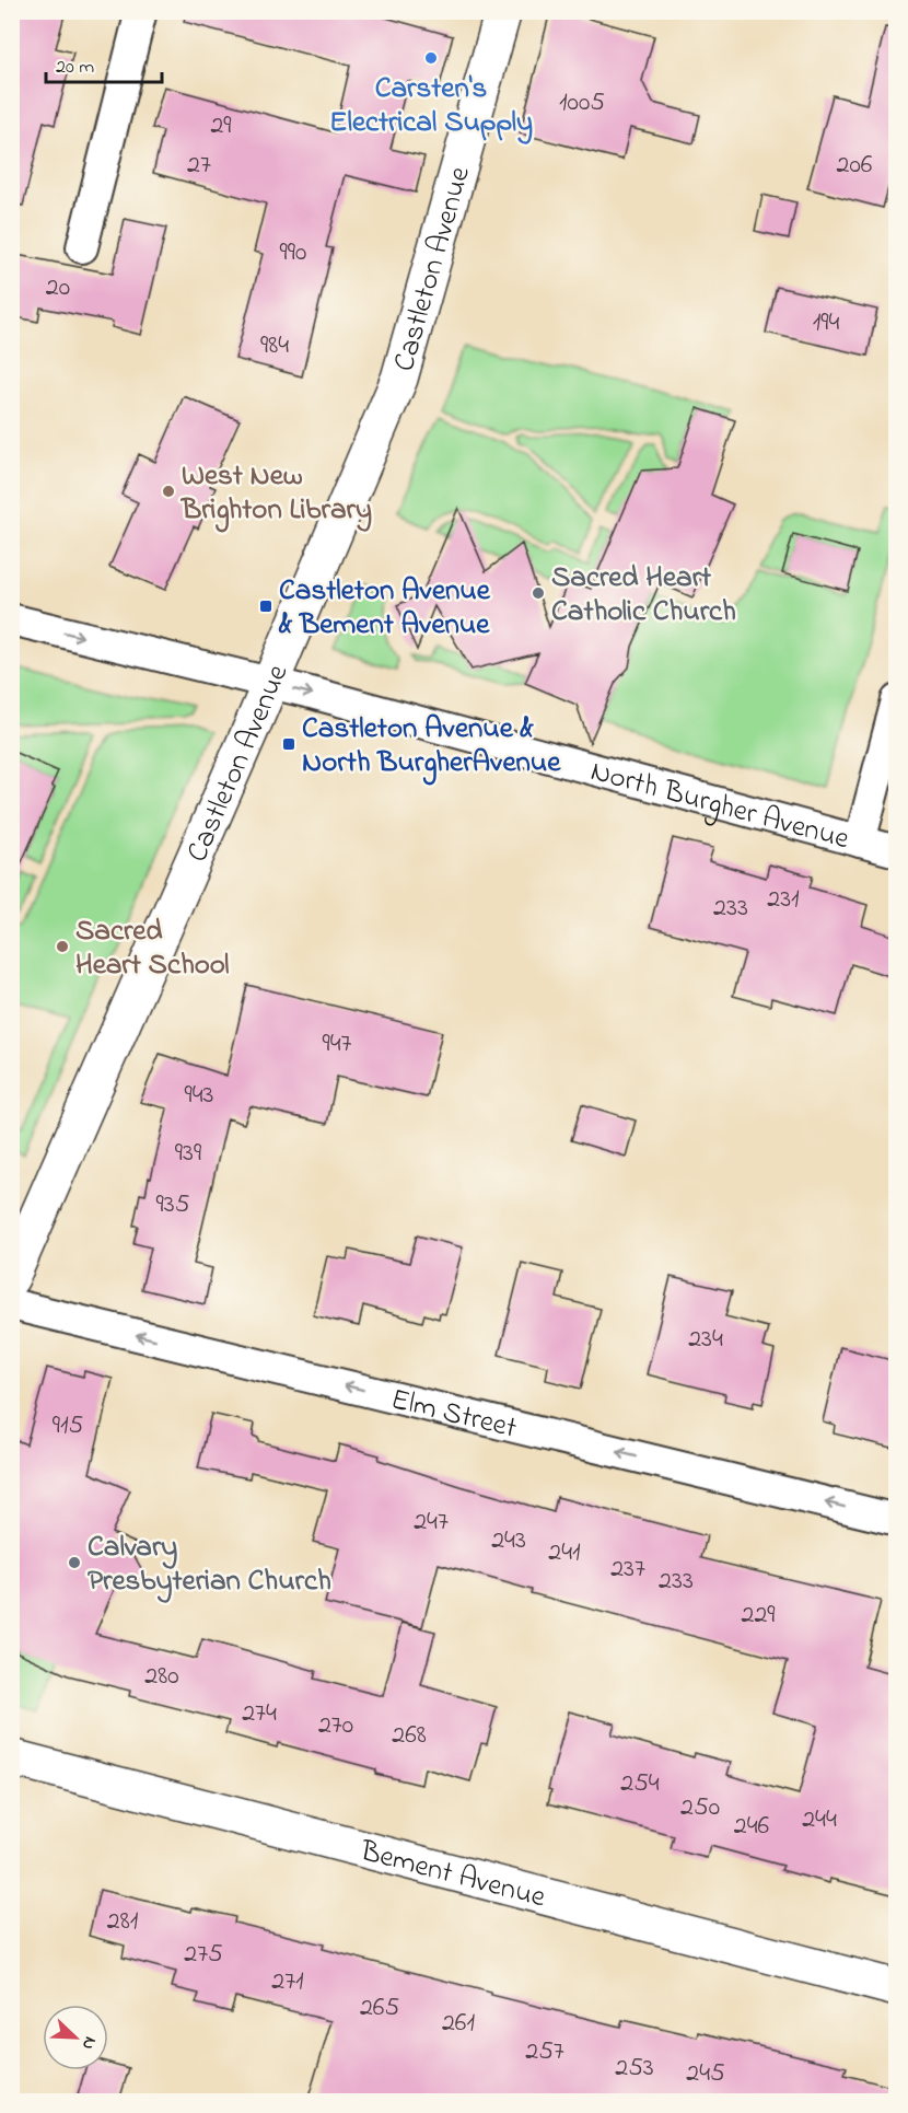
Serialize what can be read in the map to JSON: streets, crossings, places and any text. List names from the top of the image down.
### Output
{
  "streets": {
    "street": [
      "Castleton Avenue",
      "North Burgher Avenue",
      "Elm Street",
      "Bement Avenue"
    ]
  },
  "crossings": [
    ["Castleton Avenue", "North Burgher Avenue"]
  ],
  "one_way": ["North Burgher Avenue", "Elm Street"],
  "places": {
    "other": [
      "Carsten's Electrical Supply",
      "West New Brighton Library",
      "Sacred Heart Catholic Church",
      "Sacred Heart School",
      "Calvary Presbyterian Church"
    ],
    "transit": ["Castleton Avenue & Bement Avenue", "Castleton Avenue & North BurgherAvenue"]
  },
  "house_numbers": [
    "1005",
    "29",
    "27",
    "206",
    "990",
    "20",
    "194",
    "984",
    "231",
    "233",
    "947",
    "943",
    "939",
    "935",
    "234",
    "915",
    "247",
    "243",
    "241",
    "237",
    "233",
    "229",
    "280",
    "274",
    "270",
    "268",
    "254",
    "250",
    "244",
    "246",
    "281",
    "275",
    "271",
    "265",
    "261",
    "257",
    "253",
    "245"
  ],
  "scale_bar": "20 m",
  "north": "bottom right"
}
